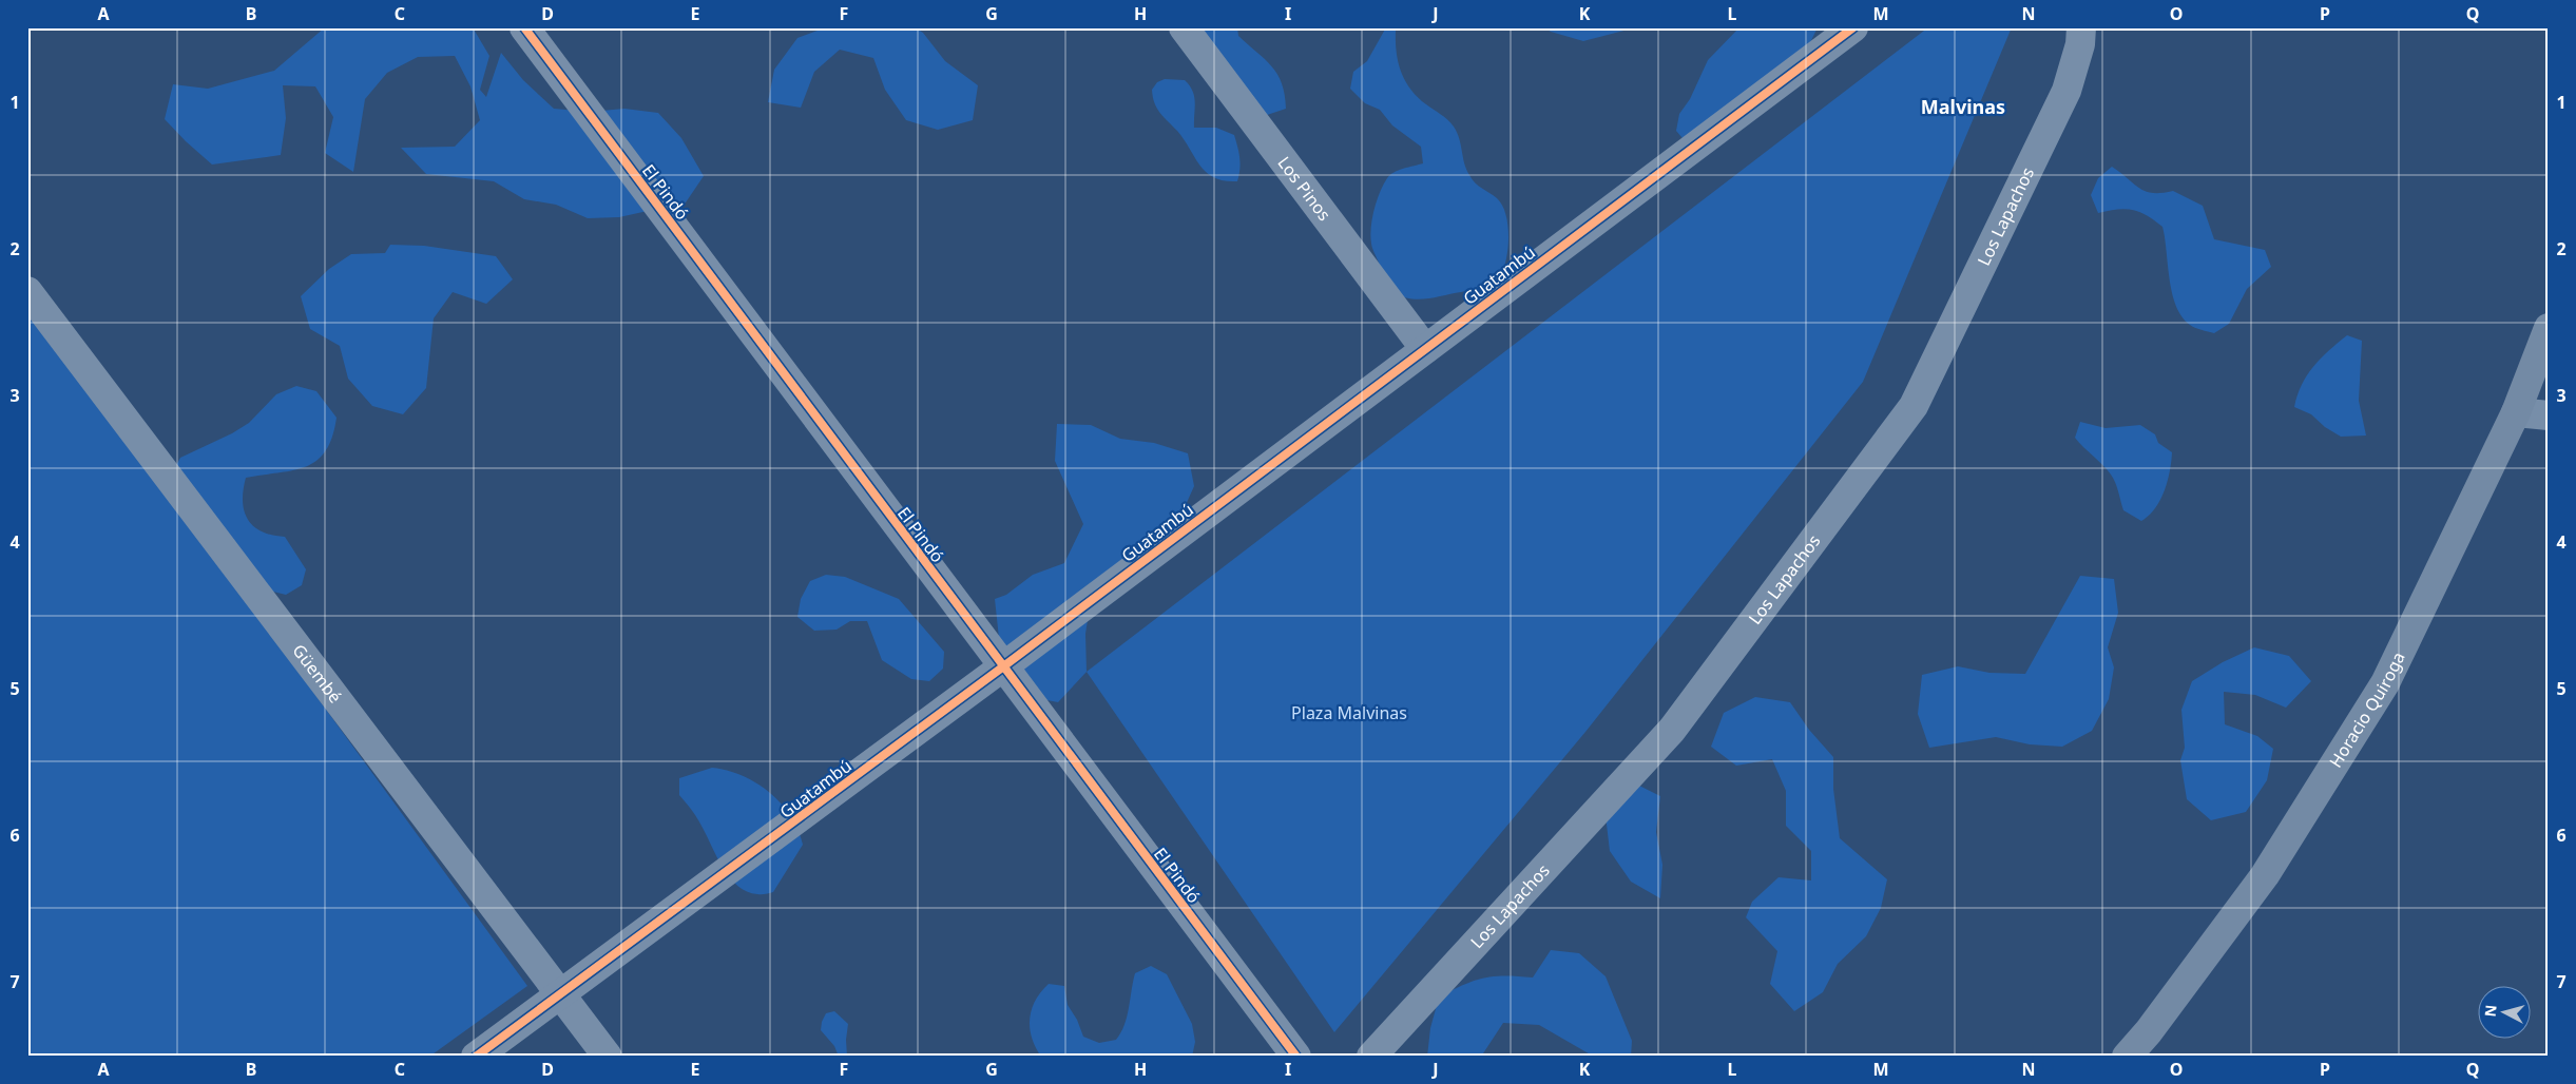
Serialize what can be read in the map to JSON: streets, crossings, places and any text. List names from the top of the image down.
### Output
{
  "streets": {
    "main road": ["Horacio Quiroga"],
    "street": [
      "Los Pinos",
      "El Pindó",
      "Los Lapachos",
      "Guatambú",
      "Güembé"
    ]
  },
  "crossings": [
    ["Los Pinos", "Guatambú"],
    ["El Pindó", "Guatambú"],
    ["Guatambú", "Güembé"]
  ],
  "districts": ["Malvinas"],
  "parks": ["Plaza Malvinas"],
  "north": "left",
  "grid": {
    "columns": [
      "A",
      "B",
      "C",
      "D",
      "E",
      "F",
      "G",
      "H",
      "I",
      "J",
      "K",
      "L",
      "M",
      "N",
      "O",
      "P",
      "Q"
    ],
    "rows": [
      "1",
      "2",
      "3",
      "4",
      "5",
      "6",
      "7"
    ]
  }
}
